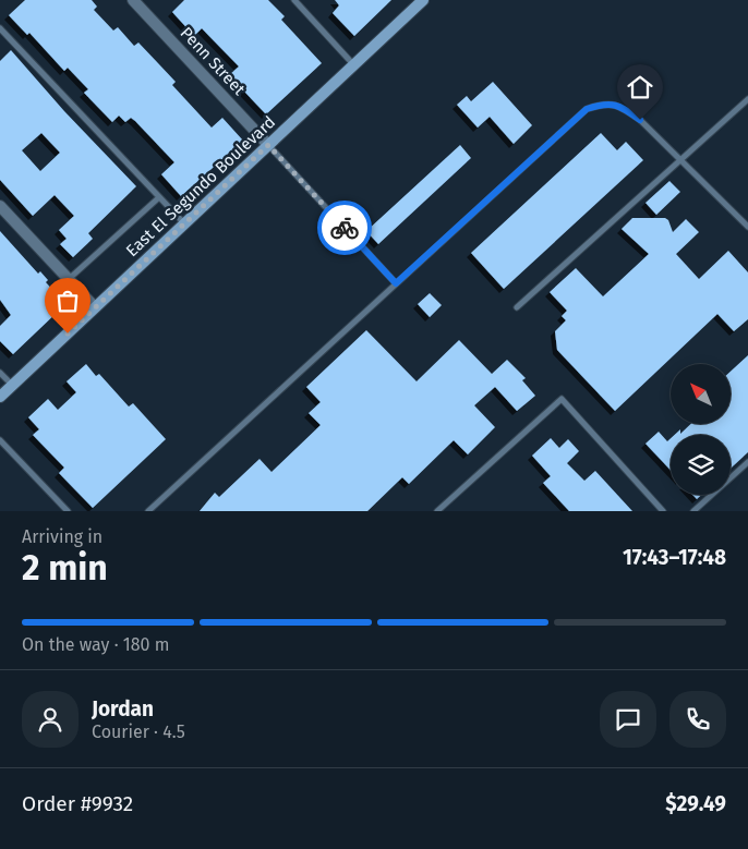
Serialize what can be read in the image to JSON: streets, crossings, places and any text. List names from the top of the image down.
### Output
{
  "streets": {
    "main road": ["East El Segundo Boulevard"],
    "street": ["Penn Street"]
  },
  "crossings": [
    ["Penn Street", "East El Segundo Boulevard"]
  ],
  "north": "top left",
  "page": {
    "heading": ["2 min", "Arriving in", "17:43–17:48"],
    "panel": [
      "Jordan",
      "Courier · 4.5",
      "Order #9932",
      "$29.49"
    ],
    "bar": "On the way · 180 m"
  }
}
